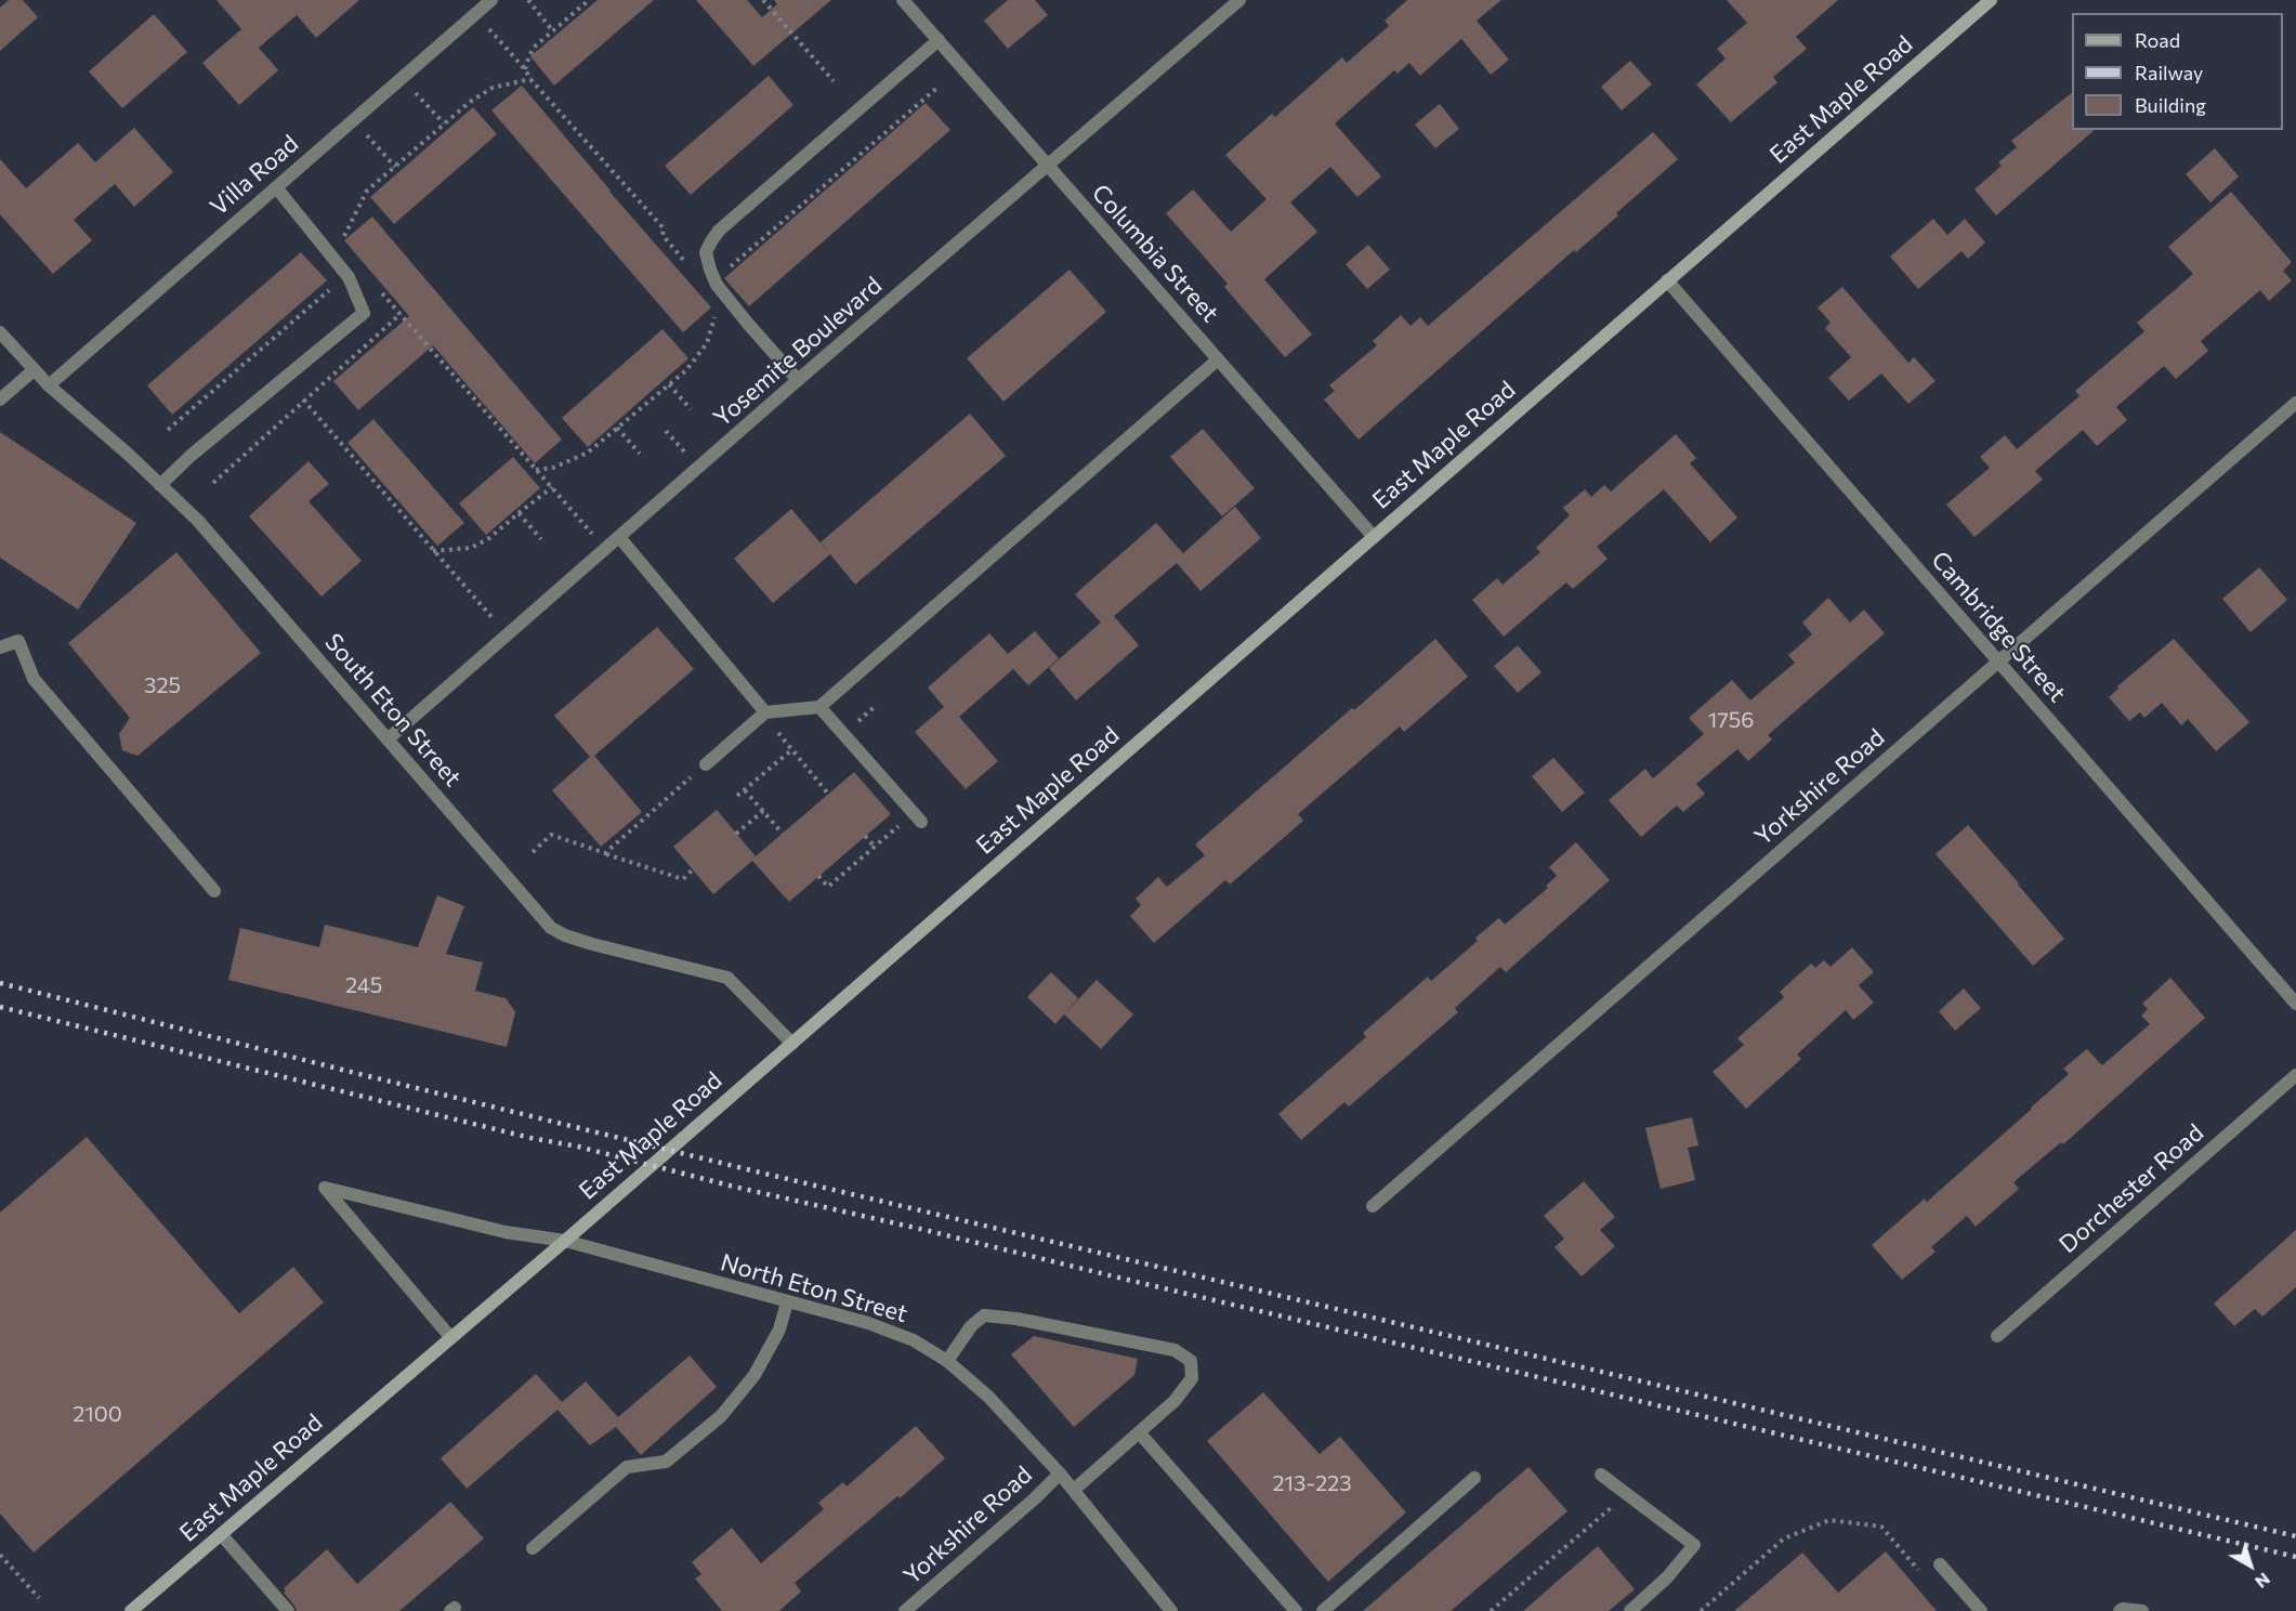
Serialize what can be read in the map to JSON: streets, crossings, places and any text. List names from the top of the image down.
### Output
{
  "streets": {
    "main road": ["East Maple Road"],
    "street": [
      "Villa Road",
      "Columbia Street",
      "Yosemite Boulevard",
      "Cambridge Street",
      "South Eton Street",
      "Yorkshire Road",
      "Dorchester Road",
      "North Eton Street"
    ]
  },
  "crossings": [
    ["East Maple Road", "Columbia Street"],
    ["East Maple Road", "Cambridge Street"],
    ["East Maple Road", "South Eton Street"],
    ["East Maple Road", "North Eton Street"],
    ["Villa Road", "South Eton Street"],
    ["Columbia Street", "Yosemite Boulevard"],
    ["Yosemite Boulevard", "South Eton Street"],
    ["Cambridge Street", "Yorkshire Road"],
    ["Yorkshire Road", "North Eton Street"]
  ],
  "house_numbers": [
    "325",
    "1756",
    "245",
    "2100",
    "213-223"
  ],
  "legend": ["Road", "Railway", "Building"],
  "north": "bottom right"
}
